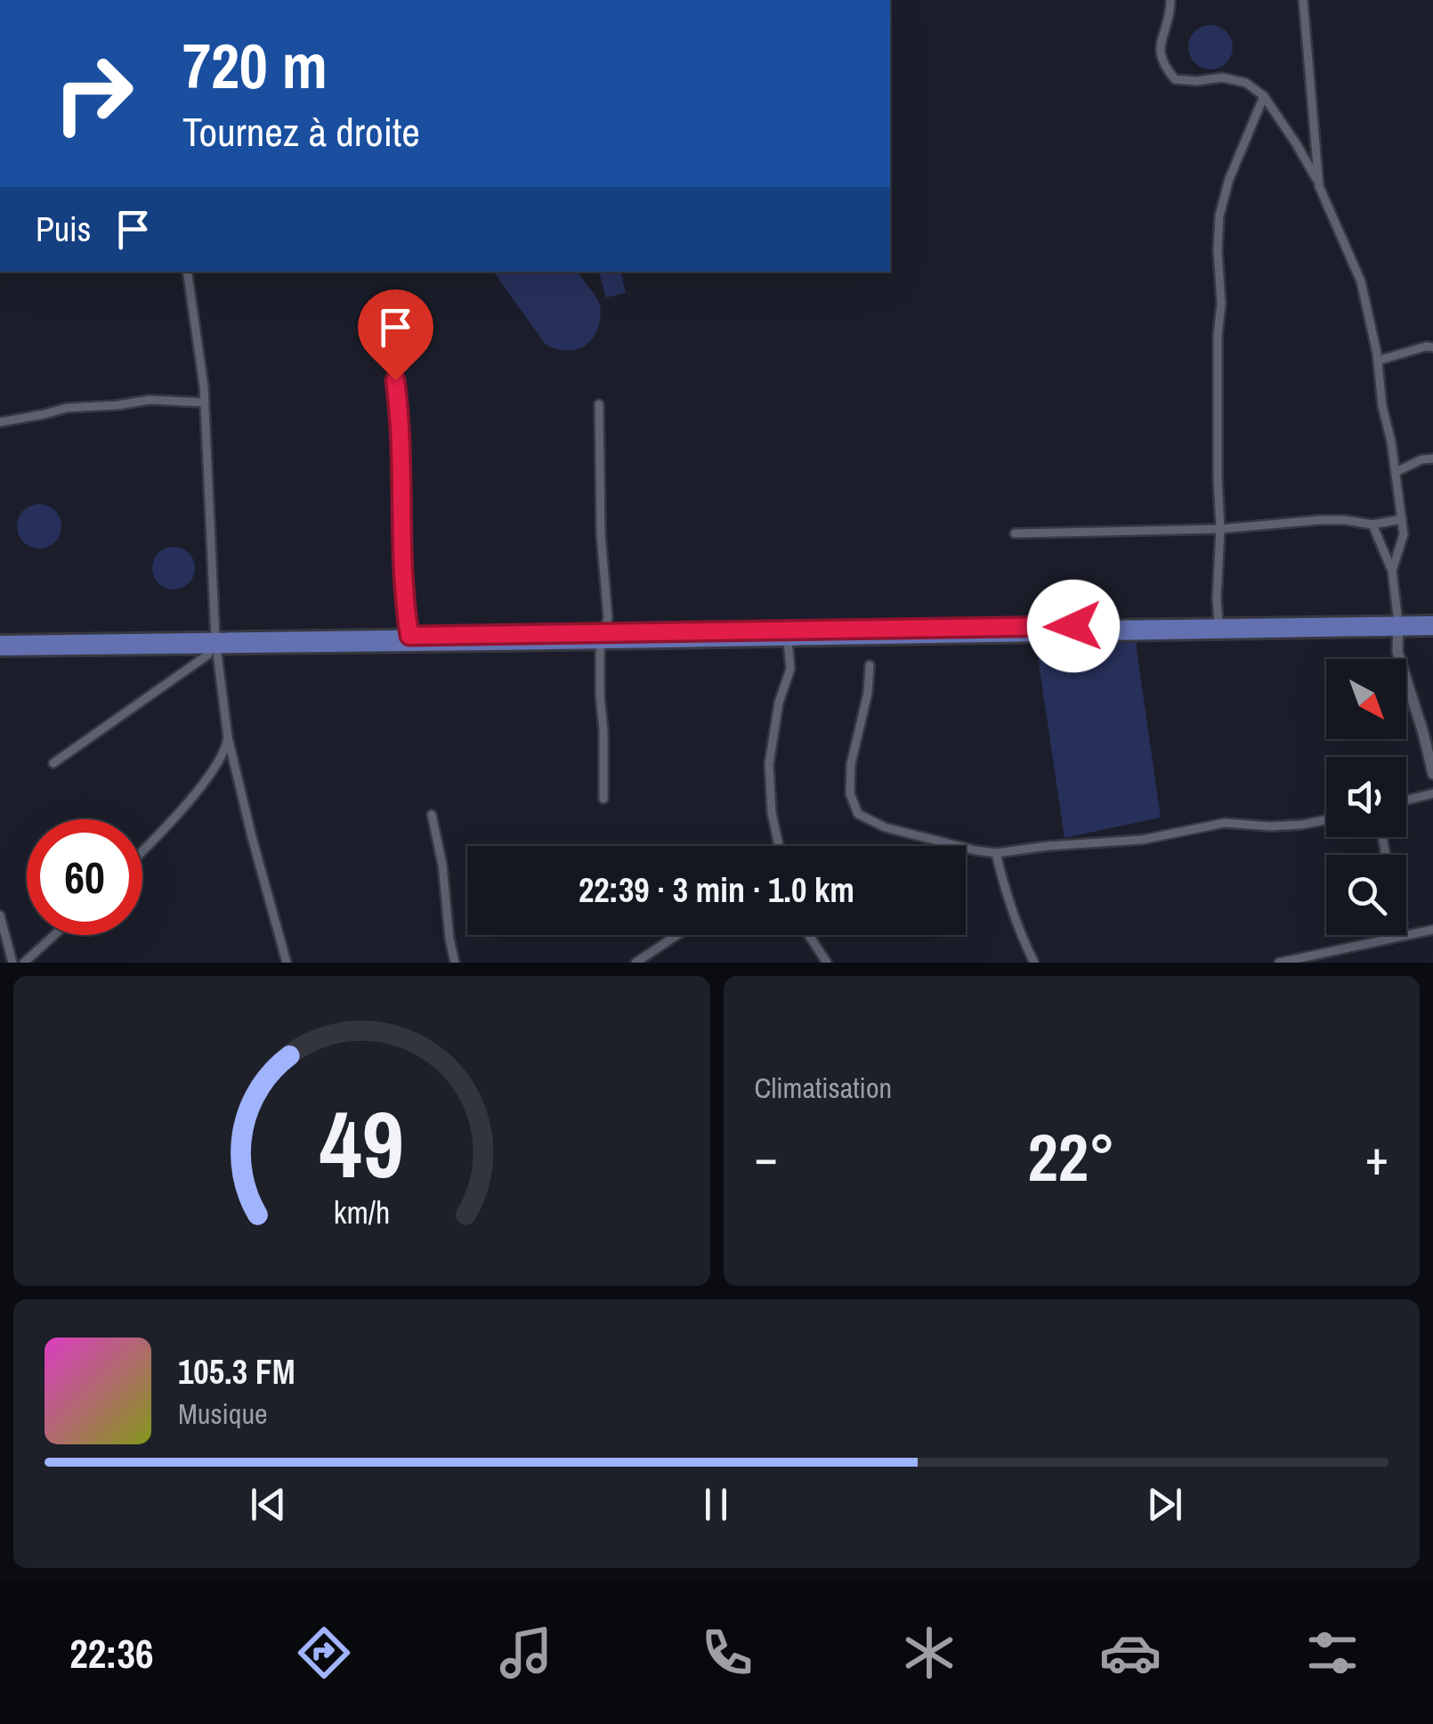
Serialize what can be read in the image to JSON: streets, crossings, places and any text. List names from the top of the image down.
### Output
{
  "north": "bottom right",
  "page": {
    "turn": ["720 m", "Tournez à droite"],
    "then": "Puis",
    "limit": "60",
    "trip": "22:39 · 3 min · 1.0 km",
    "tile": "Climatisation",
    "heat": ["−", "22°", "+"],
    "song": ["105.3 FM", "Musique"],
    "tabs": "22:36",
    "gauge": ["49", "km/h"]
  }
}
